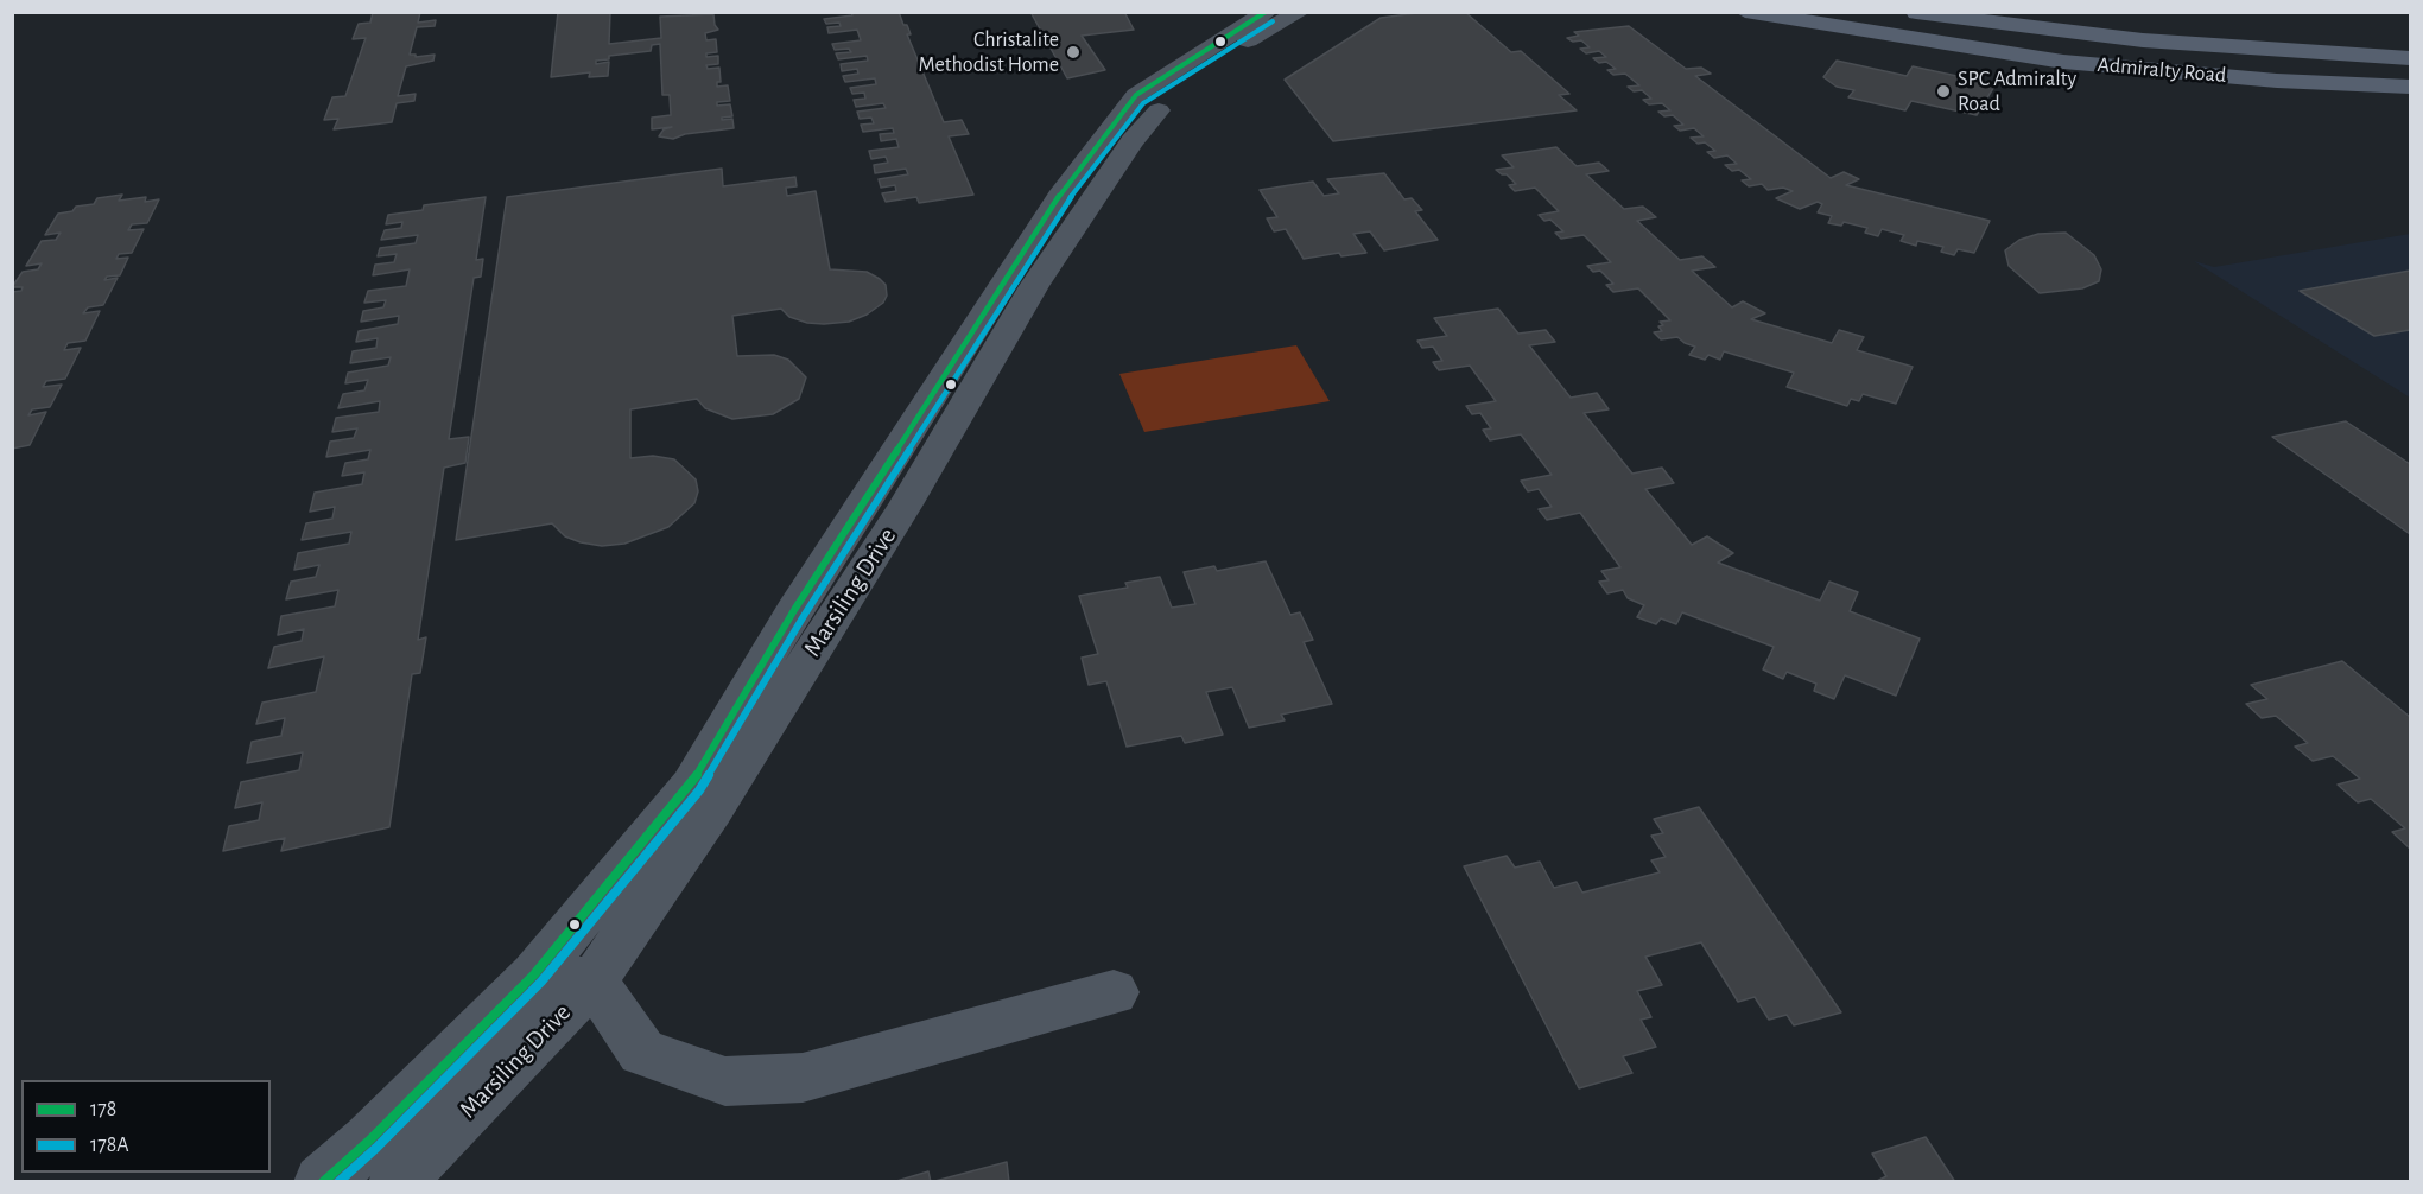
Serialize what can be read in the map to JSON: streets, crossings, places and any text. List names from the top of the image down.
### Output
{
  "streets": {
    "main road": ["Admiralty Road"],
    "street": ["Marsiling Drive"]
  },
  "places": ["Christalite Methodist Home", "SPC Admiralty Road"],
  "lines": ["transit line 178", "transit line 178A"],
  "legend": ["178", "178A"]
}
